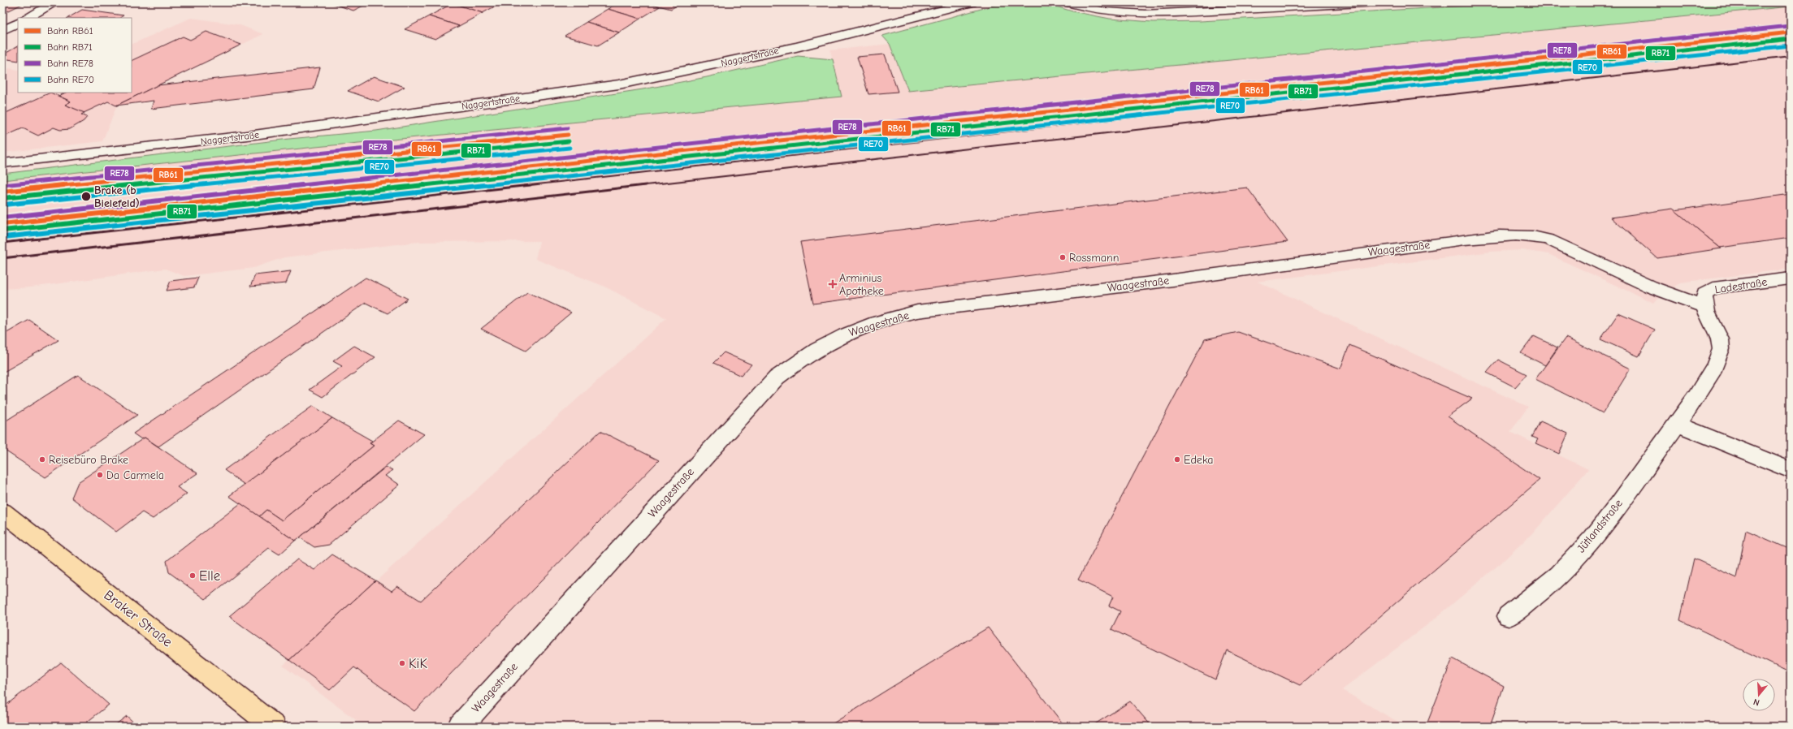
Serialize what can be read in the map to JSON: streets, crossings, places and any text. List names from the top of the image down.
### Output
{
  "streets": {
    "main road": ["Braker Straße"],
    "street": [
      "Naggertstraße",
      "Waagestraße",
      "Ladestraße",
      "Jütlandstraße"
    ]
  },
  "crossings": [
    ["Waagestraße", "Ladestraße"],
    ["Waagestraße", "Jütlandstraße"],
    ["Ladestraße", "Jütlandstraße"]
  ],
  "places": {
    "other": [
      "Brake (b Bielefeld)",
      "Rossmann",
      "Reisebüro Brake",
      "Edeka",
      "Da Carmela",
      "Elle",
      "KiK"
    ],
    "health": ["Arminius Apotheke"]
  },
  "lines": [
    "rail line RE78",
    "rail line RB61",
    "rail line RB71",
    "rail line RE70"
  ],
  "legend": [
    "Bahn RB61",
    "Bahn RB71",
    "Bahn RE78",
    "Bahn RE70"
  ],
  "north": "bottom"
}
